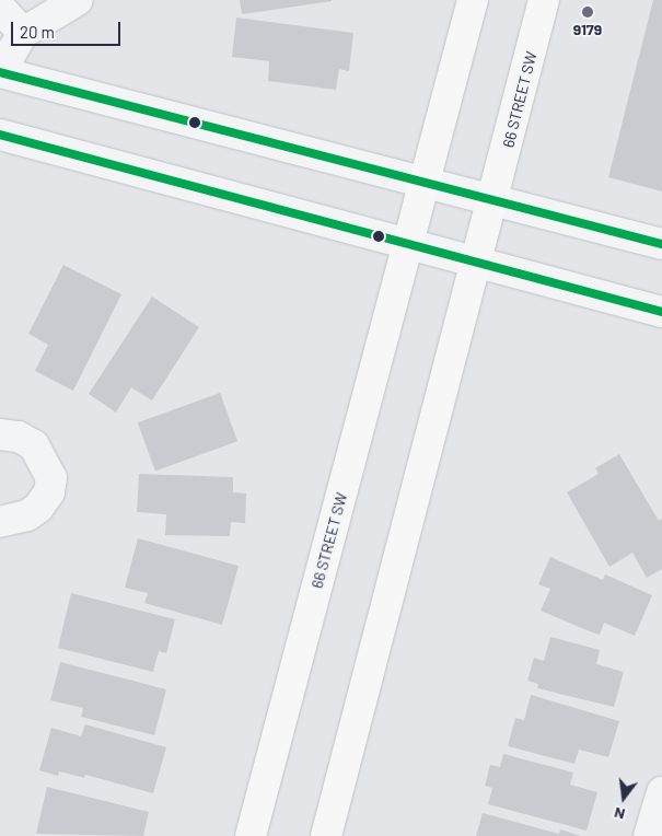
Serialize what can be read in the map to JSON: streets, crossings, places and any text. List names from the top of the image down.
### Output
{
  "streets": {
    "main road": ["66 STREET SW"]
  },
  "places": ["9179"],
  "scale_bar": "20 m",
  "north": "bottom"
}
